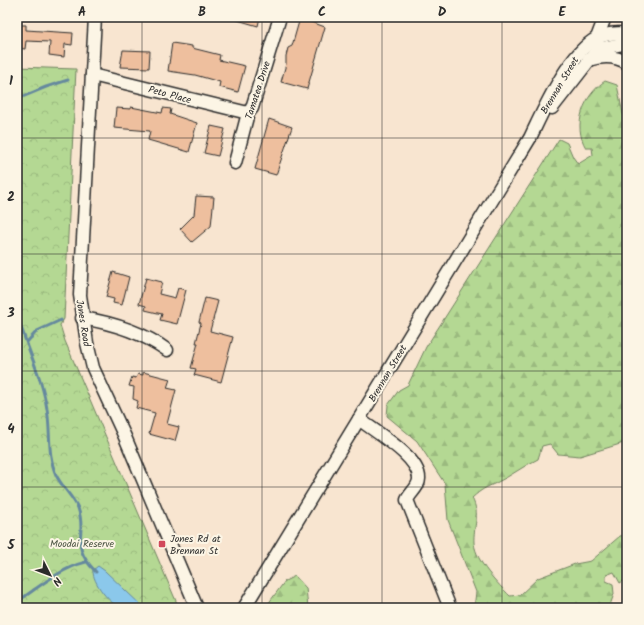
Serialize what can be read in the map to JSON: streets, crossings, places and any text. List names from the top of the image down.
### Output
{
  "streets": {
    "street": [
      "Brennan Street",
      "Tamatea Drive",
      "Peto Place",
      "Jones Road"
    ]
  },
  "crossings": [
    ["Tamatea Drive", "Peto Place"],
    ["Peto Place", "Jones Road"]
  ],
  "parks": ["Moodai Reserve"],
  "places": {
    "transit": ["Jones Rd at Brennan St"]
  },
  "north": "bottom right",
  "grid": {
    "columns": [
      "A",
      "B",
      "C",
      "D",
      "E"
    ],
    "rows": [
      "1",
      "2",
      "3",
      "4",
      "5"
    ]
  }
}
